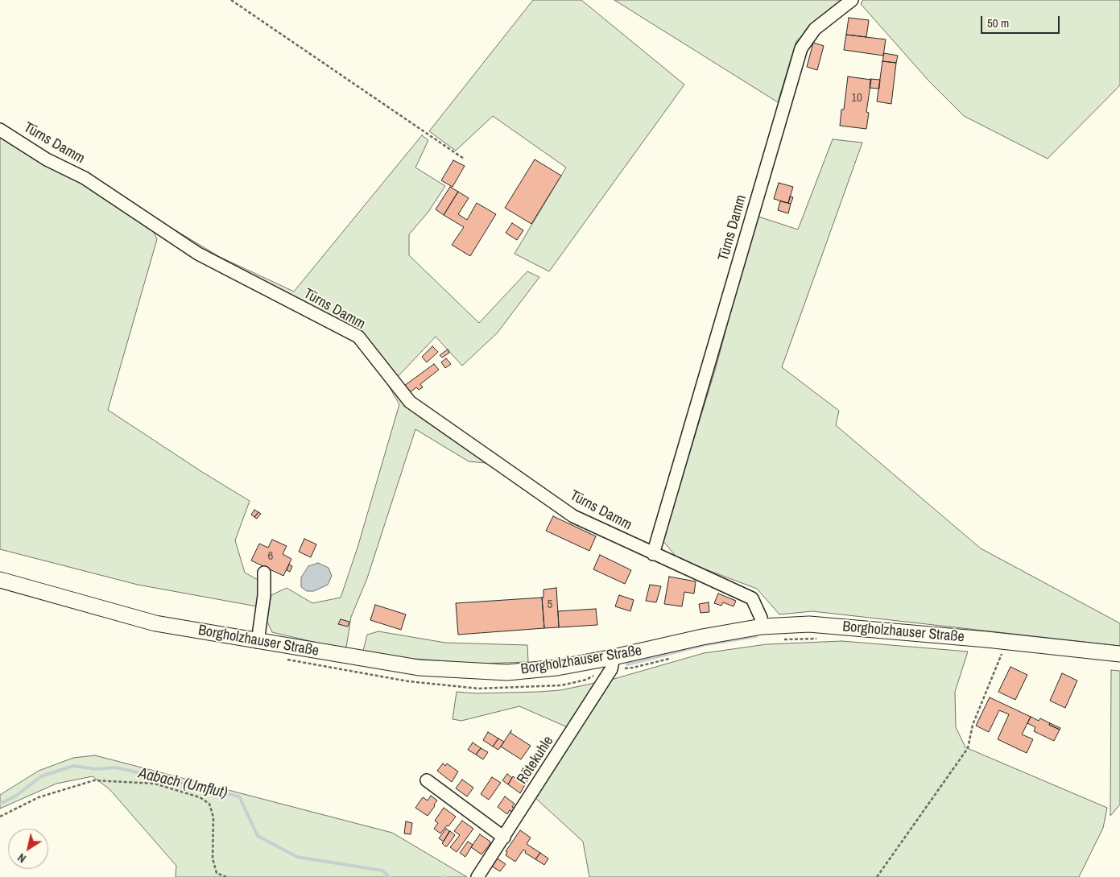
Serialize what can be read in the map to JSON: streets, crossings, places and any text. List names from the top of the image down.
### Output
{
  "streets": {
    "main road": ["Borgholzhauser Straße"],
    "street": ["Türns Damm", "Rötekuhle"]
  },
  "crossings": [
    ["Türns Damm", "Borgholzhauser Straße"],
    ["Borgholzhauser Straße", "Rötekuhle"]
  ],
  "water": ["Aabach (Umflut)"],
  "house_numbers": ["10", "6", "5"],
  "scale_bar": "50 m",
  "north": "bottom left"
}
